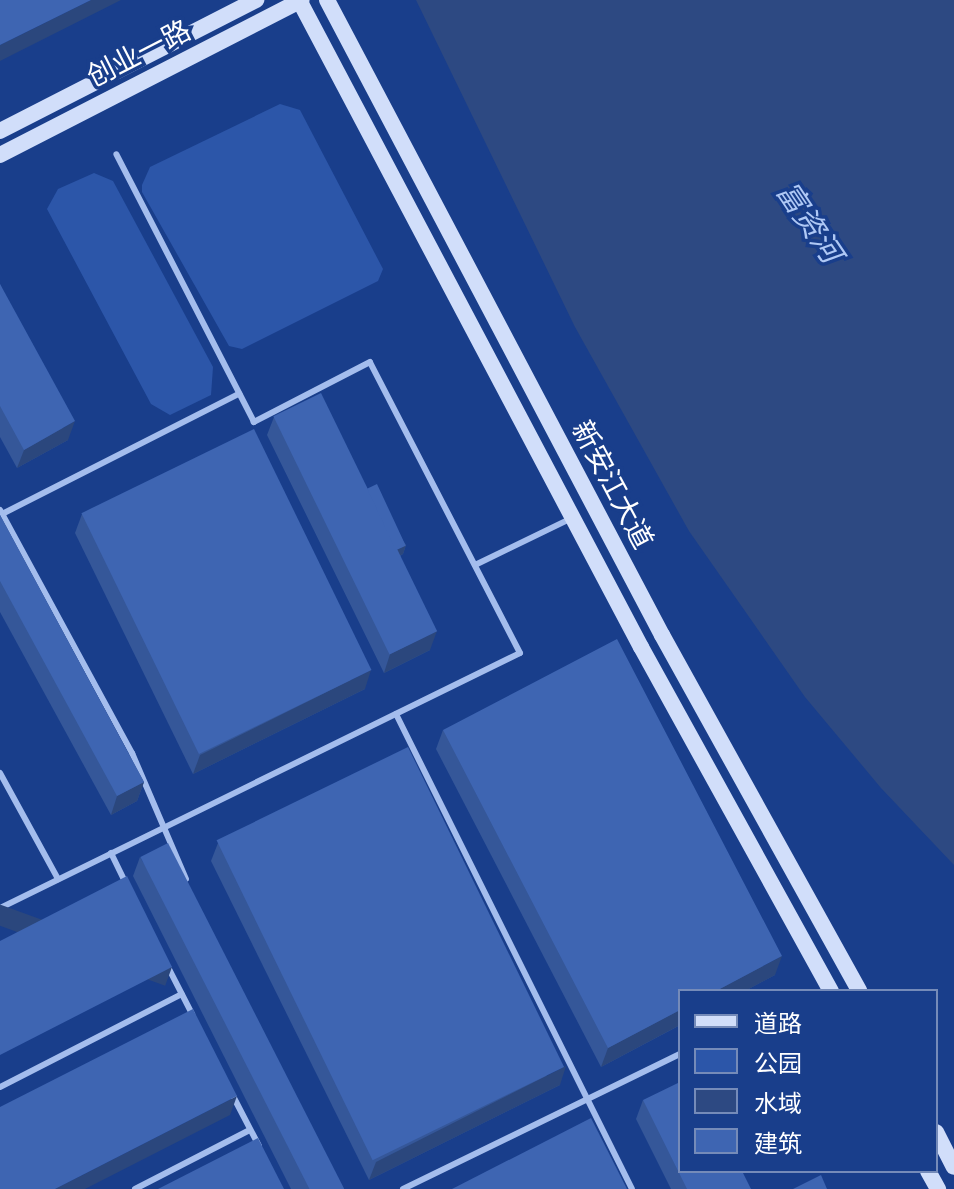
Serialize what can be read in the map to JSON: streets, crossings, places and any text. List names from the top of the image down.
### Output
{
  "streets": {
    "main road": ["创业一路", "新安江大道"]
  },
  "crossings": [
    ["创业一路", "新安江大道"]
  ],
  "water": ["富资河"],
  "legend": [
    "道路",
    "公园",
    "水域",
    "建筑"
  ]
}
